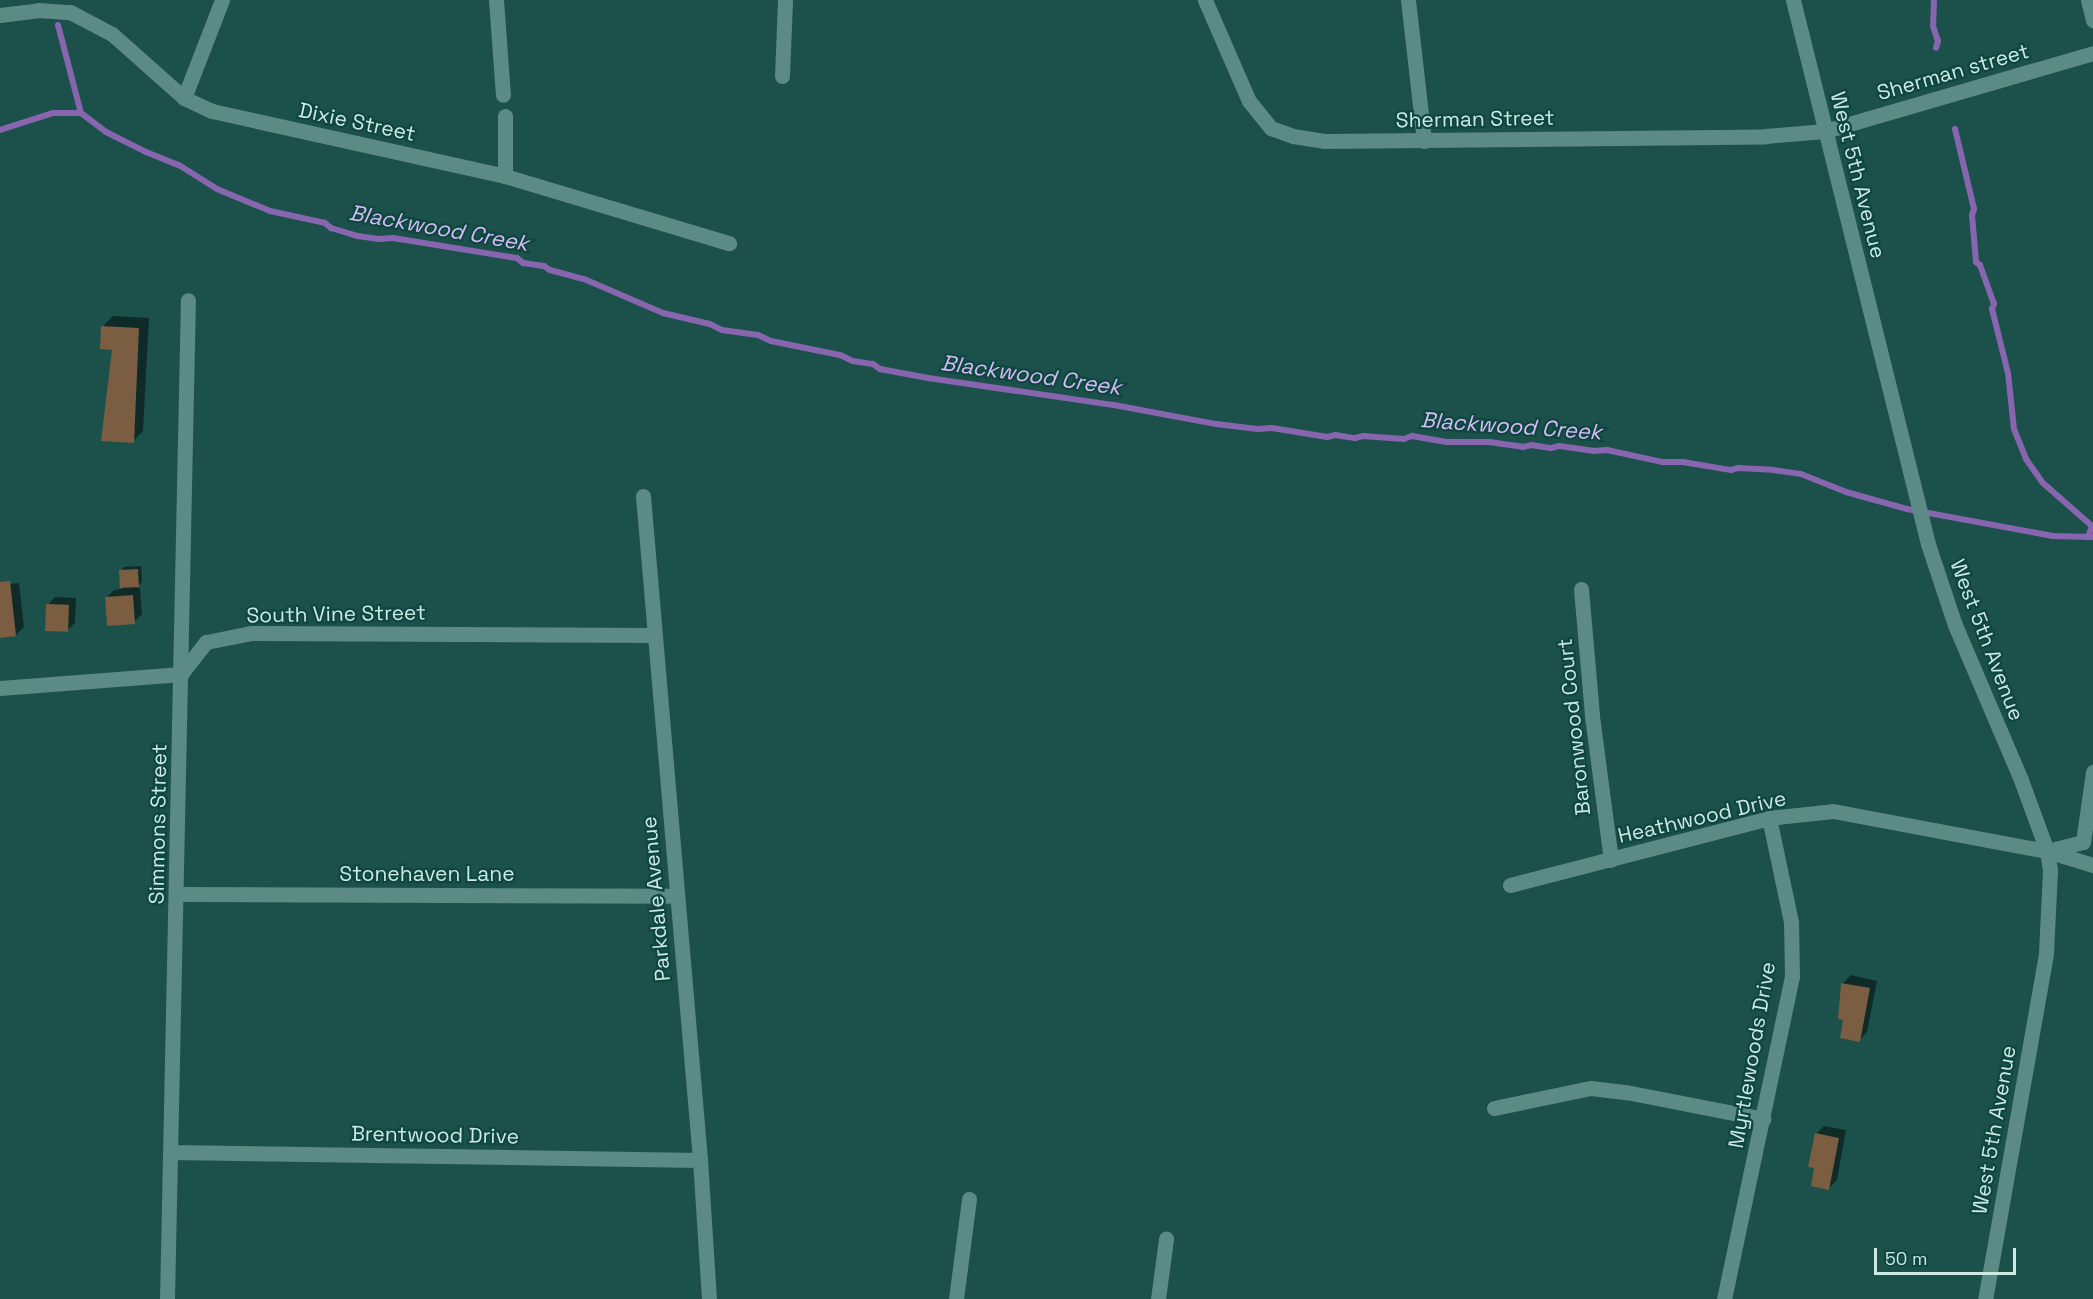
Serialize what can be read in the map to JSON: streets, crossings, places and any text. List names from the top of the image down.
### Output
{
  "streets": {
    "street": [
      "Sherman street",
      "Sherman Street",
      "Dixie Street",
      "West 5th Avenue",
      "South Vine Street",
      "Baronwood Court",
      "Heathwood Drive",
      "Simmons Street",
      "Stonehaven Lane",
      "Parkdale Avenue",
      "Myrtlewoods Drive",
      "Brentwood Drive"
    ]
  },
  "crossings": [
    ["Sherman street", "Sherman Street"],
    ["Sherman street", "West 5th Avenue"],
    ["Sherman Street", "West 5th Avenue"],
    ["West 5th Avenue", "Heathwood Drive"],
    ["South Vine Street", "Simmons Street"],
    ["South Vine Street", "Parkdale Avenue"],
    ["Baronwood Court", "Heathwood Drive"],
    ["Heathwood Drive", "Myrtlewoods Drive"],
    ["Simmons Street", "Stonehaven Lane"],
    ["Simmons Street", "Brentwood Drive"],
    ["Stonehaven Lane", "Parkdale Avenue"],
    ["Parkdale Avenue", "Brentwood Drive"]
  ],
  "water": ["Blackwood Creek"],
  "scale_bar": "50 m"
}
